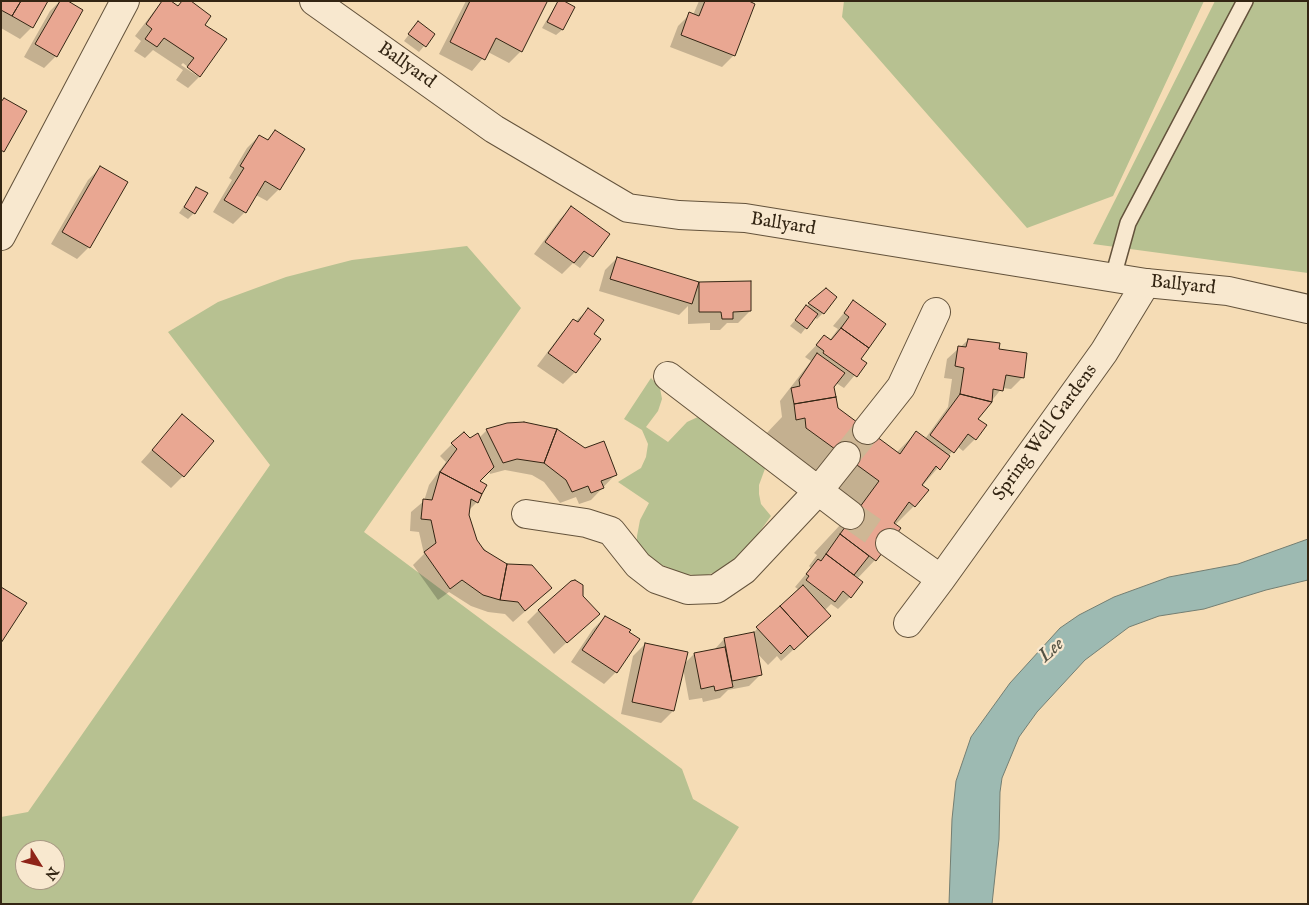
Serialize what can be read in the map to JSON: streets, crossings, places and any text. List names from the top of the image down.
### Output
{
  "streets": {
    "street": ["Ballyard", "Spring Well Gardens"]
  },
  "crossings": [
    ["Ballyard", "Spring Well Gardens"]
  ],
  "water": ["Lee"],
  "north": "bottom right"
}
